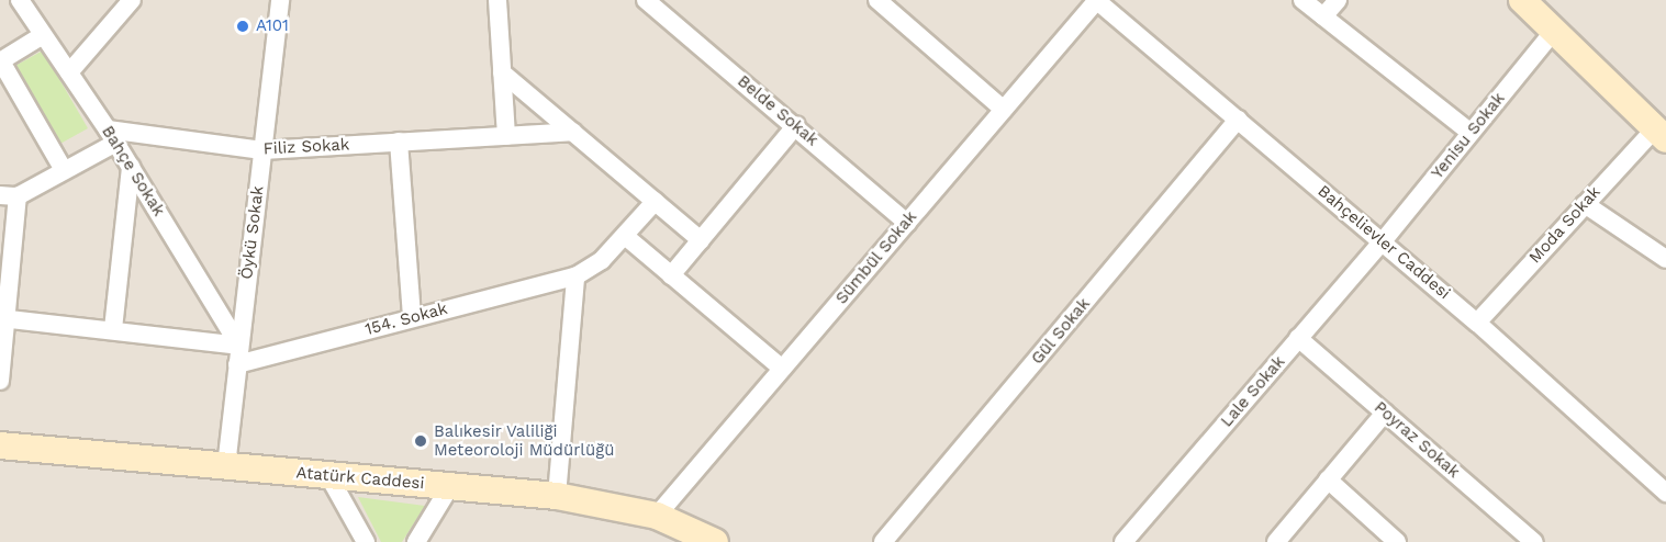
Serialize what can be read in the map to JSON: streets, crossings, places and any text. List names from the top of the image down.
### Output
{
  "streets": {
    "main road": ["Atatürk Caddesi"],
    "street": [
      "Belde Sokak",
      "Yenisu Sokak",
      "Filiz Sokak",
      "Bahçe Sokak",
      "Moda Sokak",
      "Öykü Sokak",
      "Bahçelievler Caddesi",
      "Sümbül Sokak",
      "154. Sokak",
      "Gül Sokak",
      "Lale Sokak",
      "Poyraz Sokak"
    ]
  },
  "crossings": [
    ["Belde Sokak", "Sümbül Sokak"],
    ["Yenisu Sokak", "Bahçelievler Caddesi"],
    ["Yenisu Sokak", "Lale Sokak"],
    ["Filiz Sokak", "Bahçe Sokak"],
    ["Filiz Sokak", "Öykü Sokak"],
    ["Bahçe Sokak", "Öykü Sokak"],
    ["Bahçe Sokak", "154. Sokak"],
    ["Moda Sokak", "Bahçelievler Caddesi"],
    ["Öykü Sokak", "154. Sokak"],
    ["Öykü Sokak", "Atatürk Caddesi"],
    ["Bahçelievler Caddesi", "Sümbül Sokak"],
    ["Bahçelievler Caddesi", "Gül Sokak"],
    ["Bahçelievler Caddesi", "Lale Sokak"],
    ["Sümbül Sokak", "Atatürk Caddesi"],
    ["Lale Sokak", "Poyraz Sokak"]
  ],
  "places": ["A101", "Balıkesir Valiliği Meteoroloji Müdürlüğü"]
}
